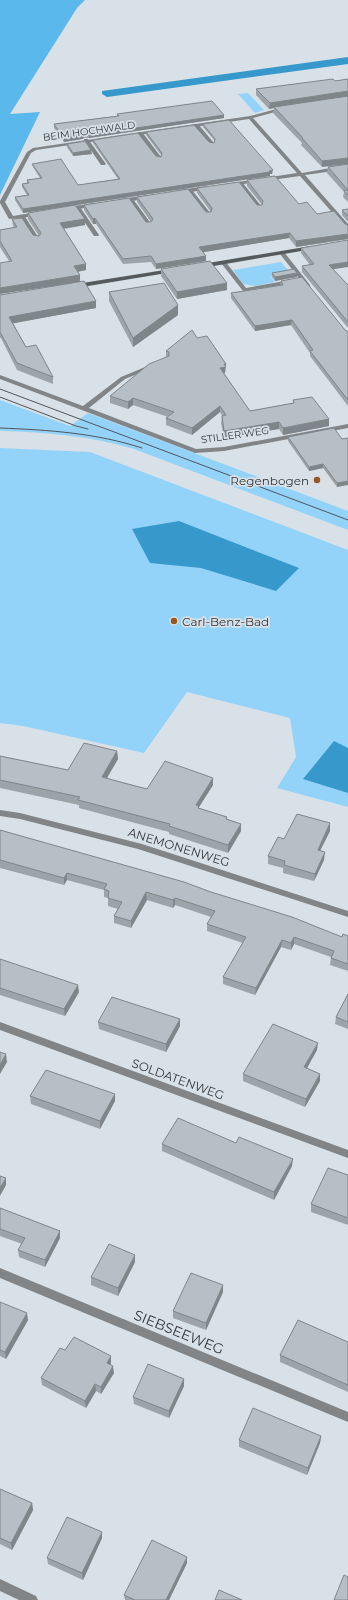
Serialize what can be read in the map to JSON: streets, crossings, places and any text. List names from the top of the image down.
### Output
{
  "streets": {
    "street": [
      "BEIM HOCHWALD",
      "STILLER WEG",
      "ANEMONENWEG",
      "SOLDATENWEG",
      "SIEBSEEWEG"
    ]
  },
  "places": ["Regenbogen", "Carl-Benz-Bad"]
}
